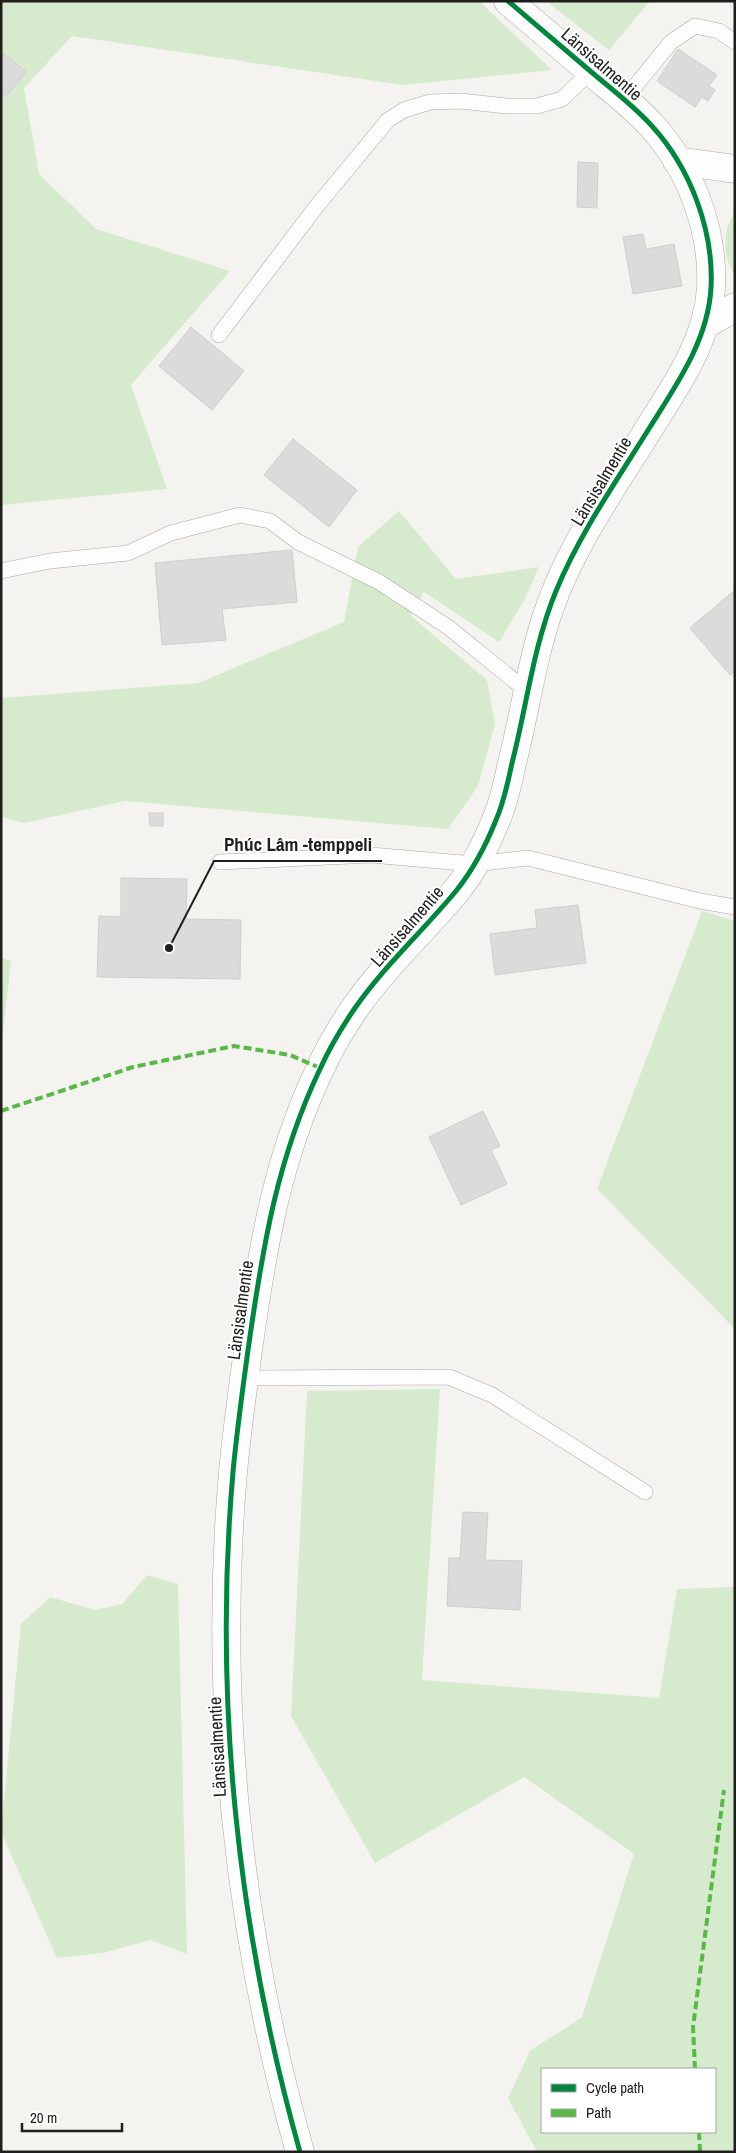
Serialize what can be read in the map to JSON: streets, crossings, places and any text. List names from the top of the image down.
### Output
{
  "streets": {
    "street": ["Länsisalmentie"]
  },
  "places": ["Phúc Lâm -temppeli"],
  "legend": ["Cycle path", "Path"],
  "scale_bar": "20 m"
}
